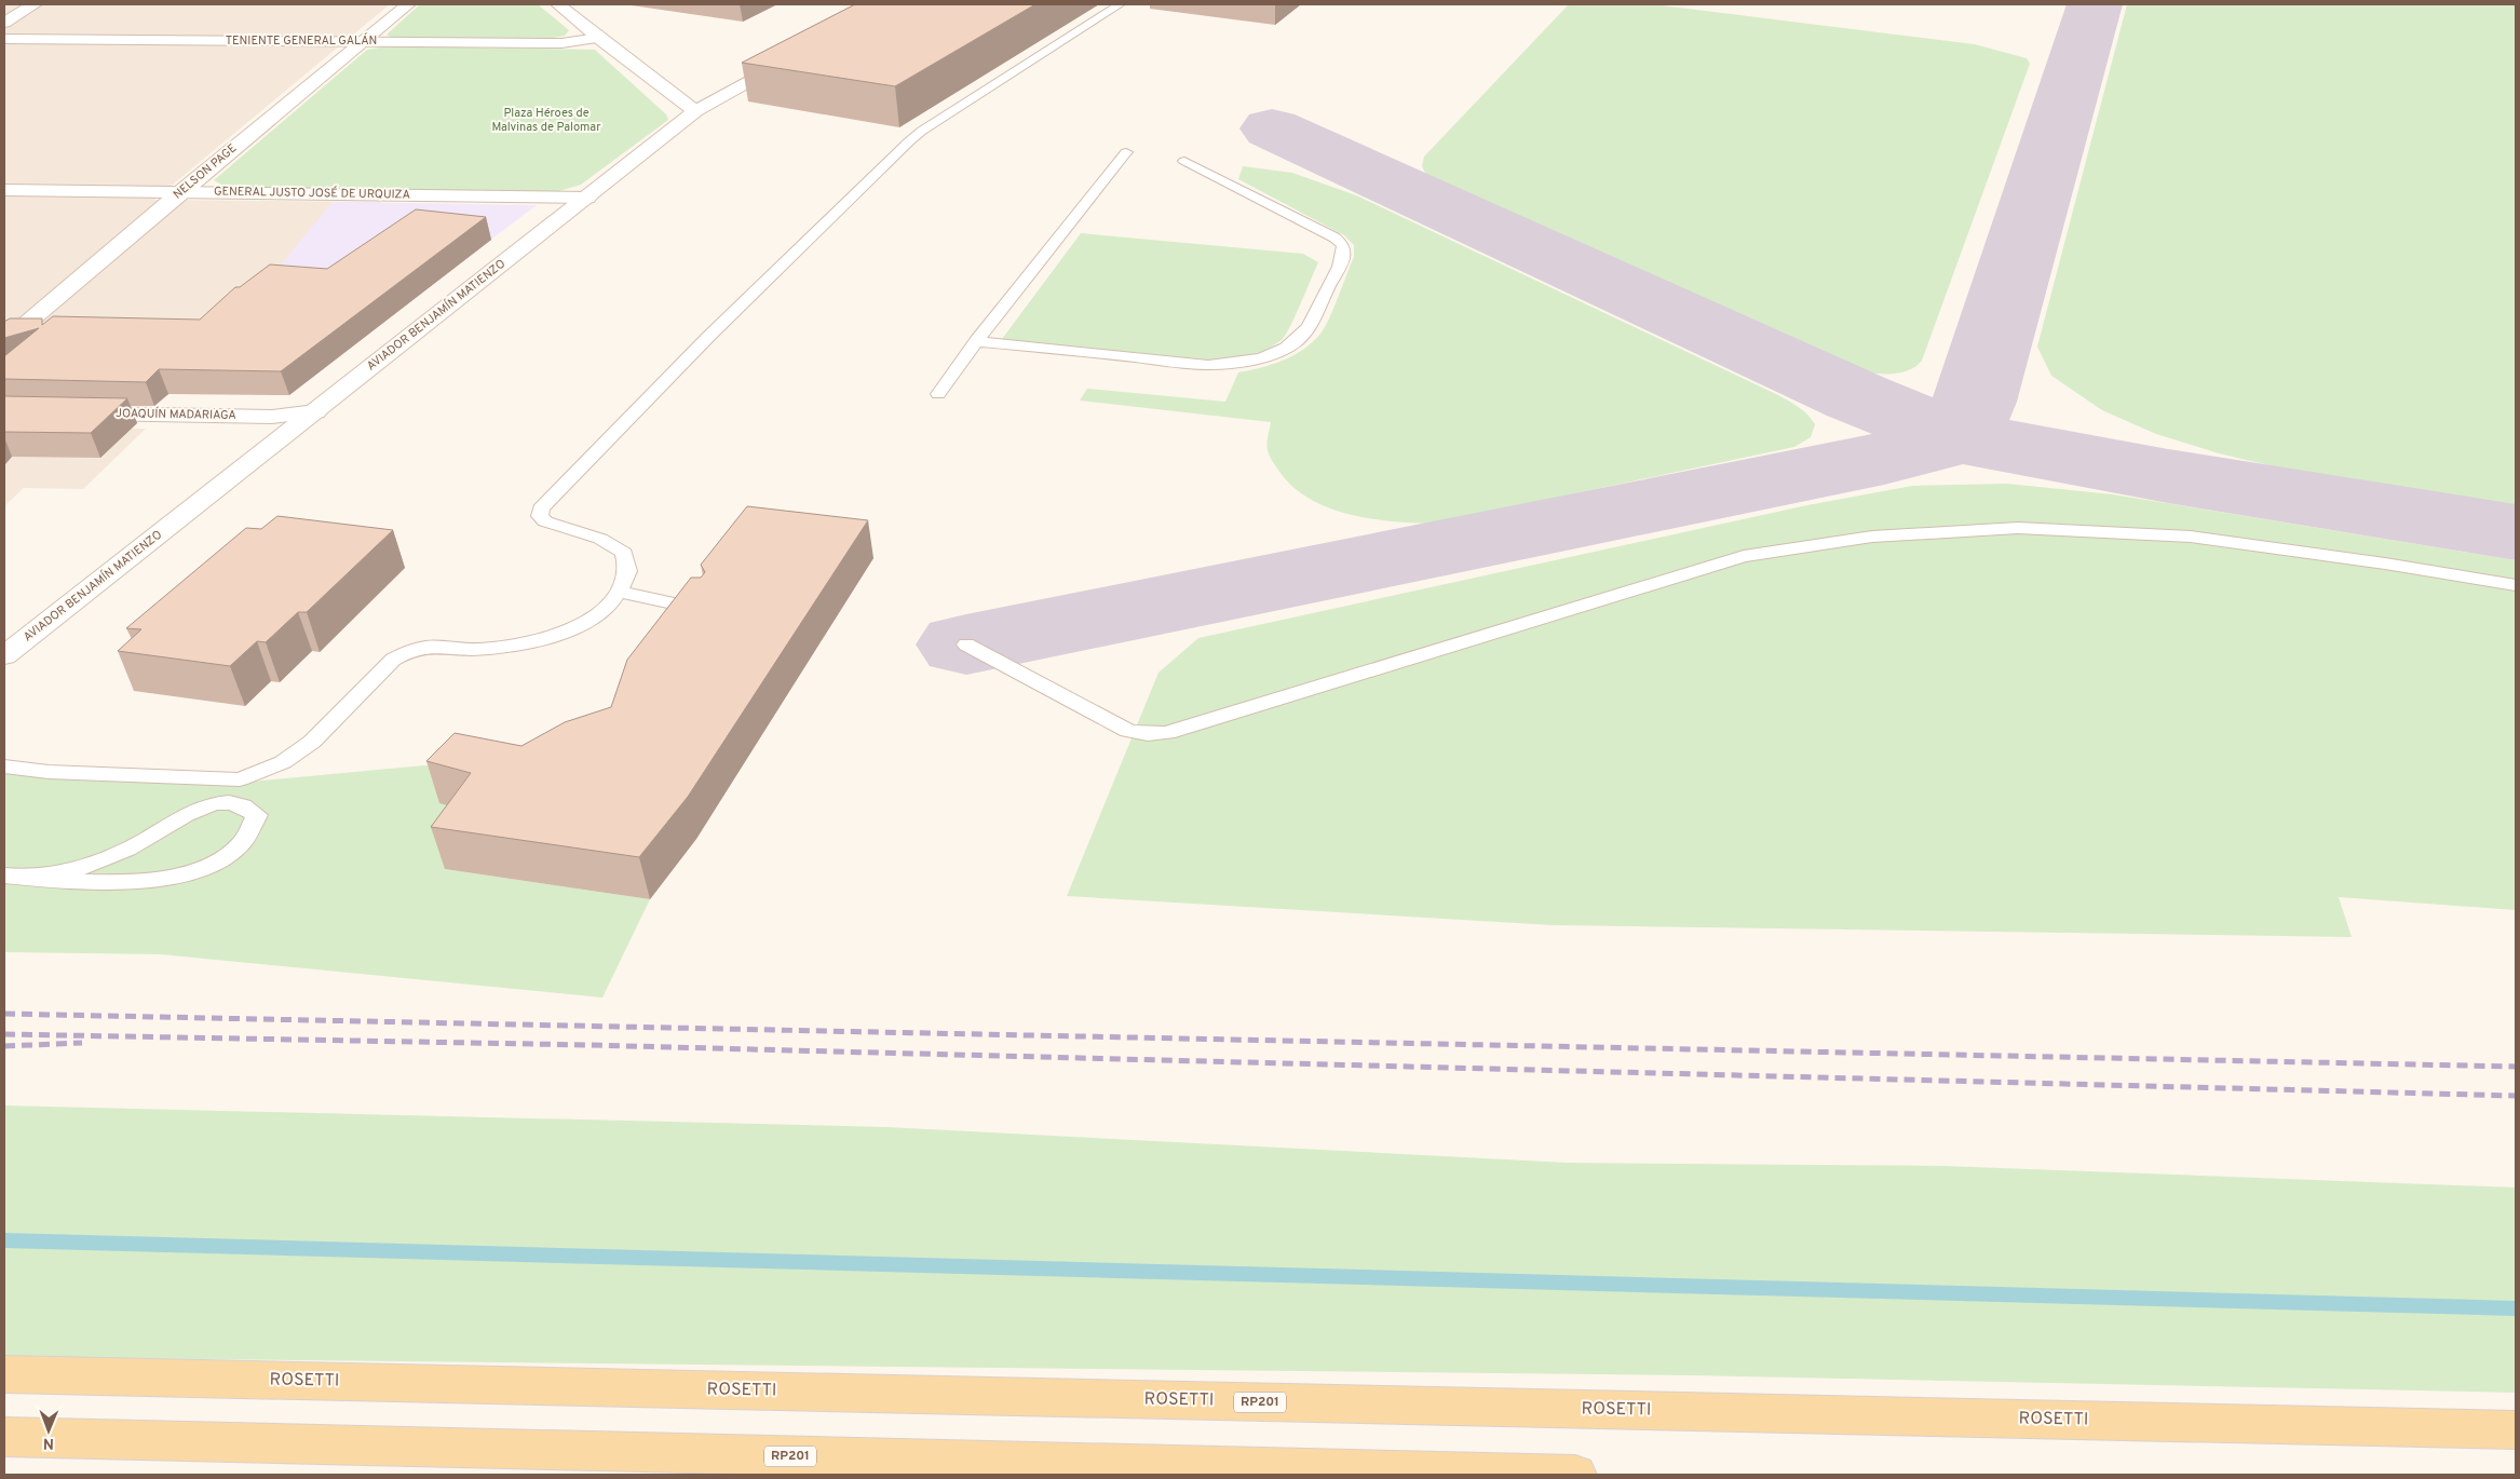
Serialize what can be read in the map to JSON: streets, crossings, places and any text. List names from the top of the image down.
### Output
{
  "streets": {
    "main road": ["ROSETTI", "RP201"],
    "street": [
      "TENIENTE GENERAL GALÁN",
      "NELSON PAGE",
      "GENERAL JUSTO JOSÉ DE URQUIZA",
      "AVIADOR BENJAMÍN MATIENZO",
      "JOAQUÍN MADARIAGA"
    ]
  },
  "crossings": [
    ["TENIENTE GENERAL GALÁN", "NELSON PAGE"],
    ["NELSON PAGE", "GENERAL JUSTO JOSÉ DE URQUIZA"],
    ["GENERAL JUSTO JOSÉ DE URQUIZA", "AVIADOR BENJAMÍN MATIENZO"],
    ["AVIADOR BENJAMÍN MATIENZO", "JOAQUÍN MADARIAGA"]
  ],
  "parks": ["Plaza Héroes de Malvinas de Palomar"],
  "north": "bottom"
}
